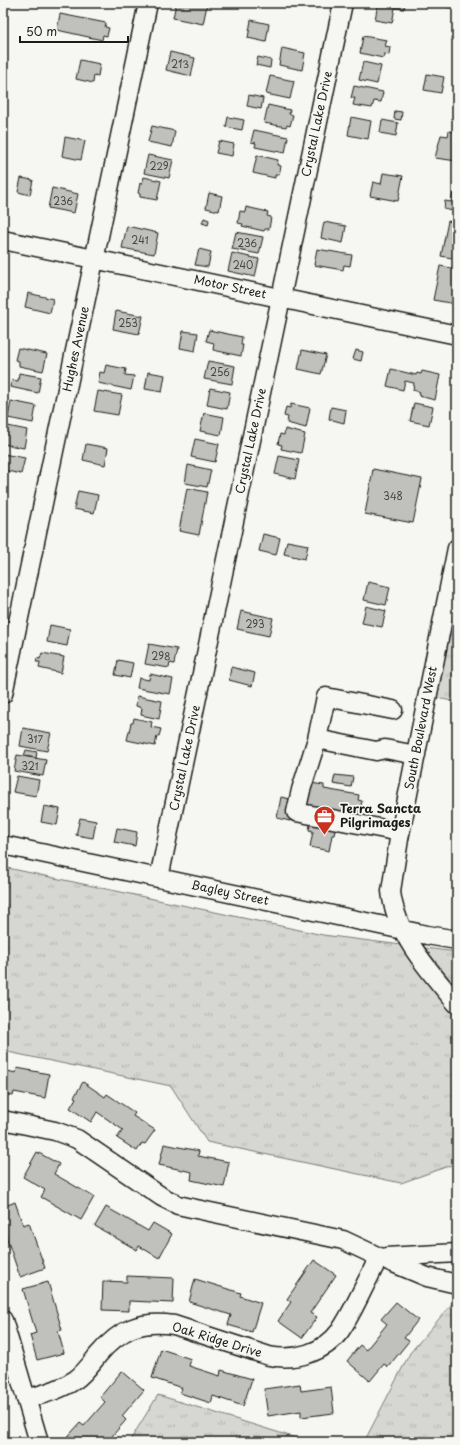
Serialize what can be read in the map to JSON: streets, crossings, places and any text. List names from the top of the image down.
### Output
{
  "streets": {
    "street": [
      "Crystal Lake Drive",
      "Motor Street",
      "Hughes Avenue",
      "South Boulevard West",
      "Bagley Street",
      "Oak Ridge Drive"
    ]
  },
  "crossings": [
    ["Crystal Lake Drive", "Motor Street"],
    ["Crystal Lake Drive", "Bagley Street"],
    ["Motor Street", "Hughes Avenue"],
    ["South Boulevard West", "Bagley Street"]
  ],
  "places": {
    "office": ["Terra Sancta Pilgrimages"]
  },
  "house_numbers": [
    "213",
    "229",
    "236",
    "241",
    "236",
    "240",
    "253",
    "256",
    "348",
    "293",
    "298",
    "317",
    "321"
  ],
  "scale_bar": "50 m"
}
